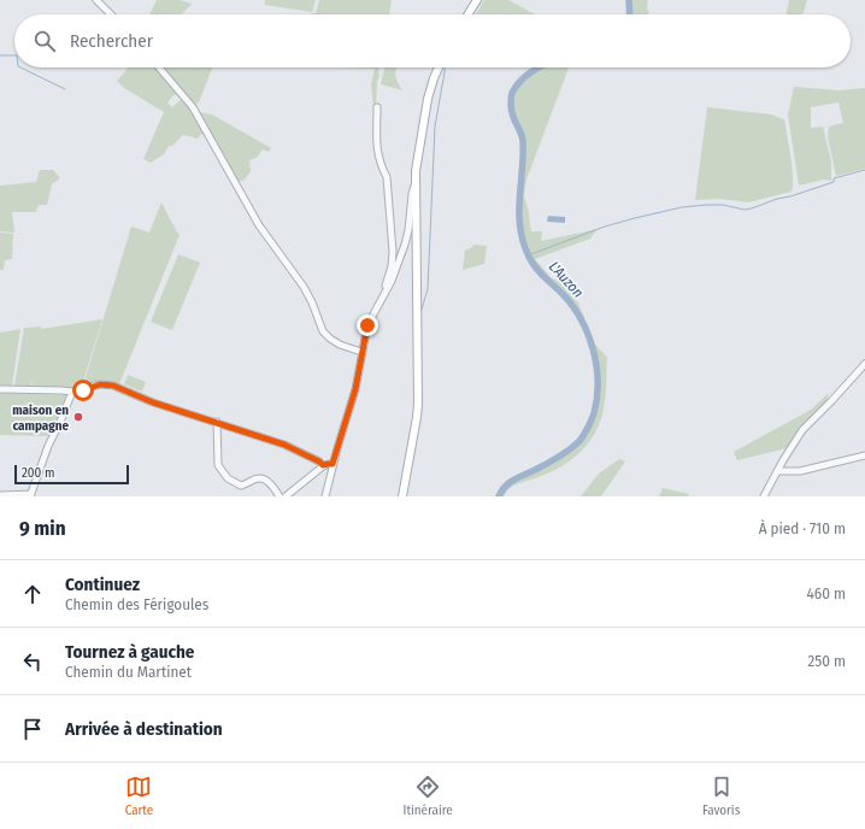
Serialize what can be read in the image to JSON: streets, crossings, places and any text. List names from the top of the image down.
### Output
{
  "water": ["L'Auzon"],
  "places": ["maison en campagne"],
  "scale_bar": "200 m",
  "page": {
    "search": "Rechercher",
    "scale": "200 m",
    "heading": ["9 min", "À pied · 710 m"],
    "list": [
      ["Continuez", "Chemin des Férigoules", "460 m"],
      ["Tournez à gauche", "Chemin du Martinet", "250 m"],
      "Arrivée à destination"
    ],
    "nav": ["Carte", "Itinéraire", "Favoris"]
  }
}
